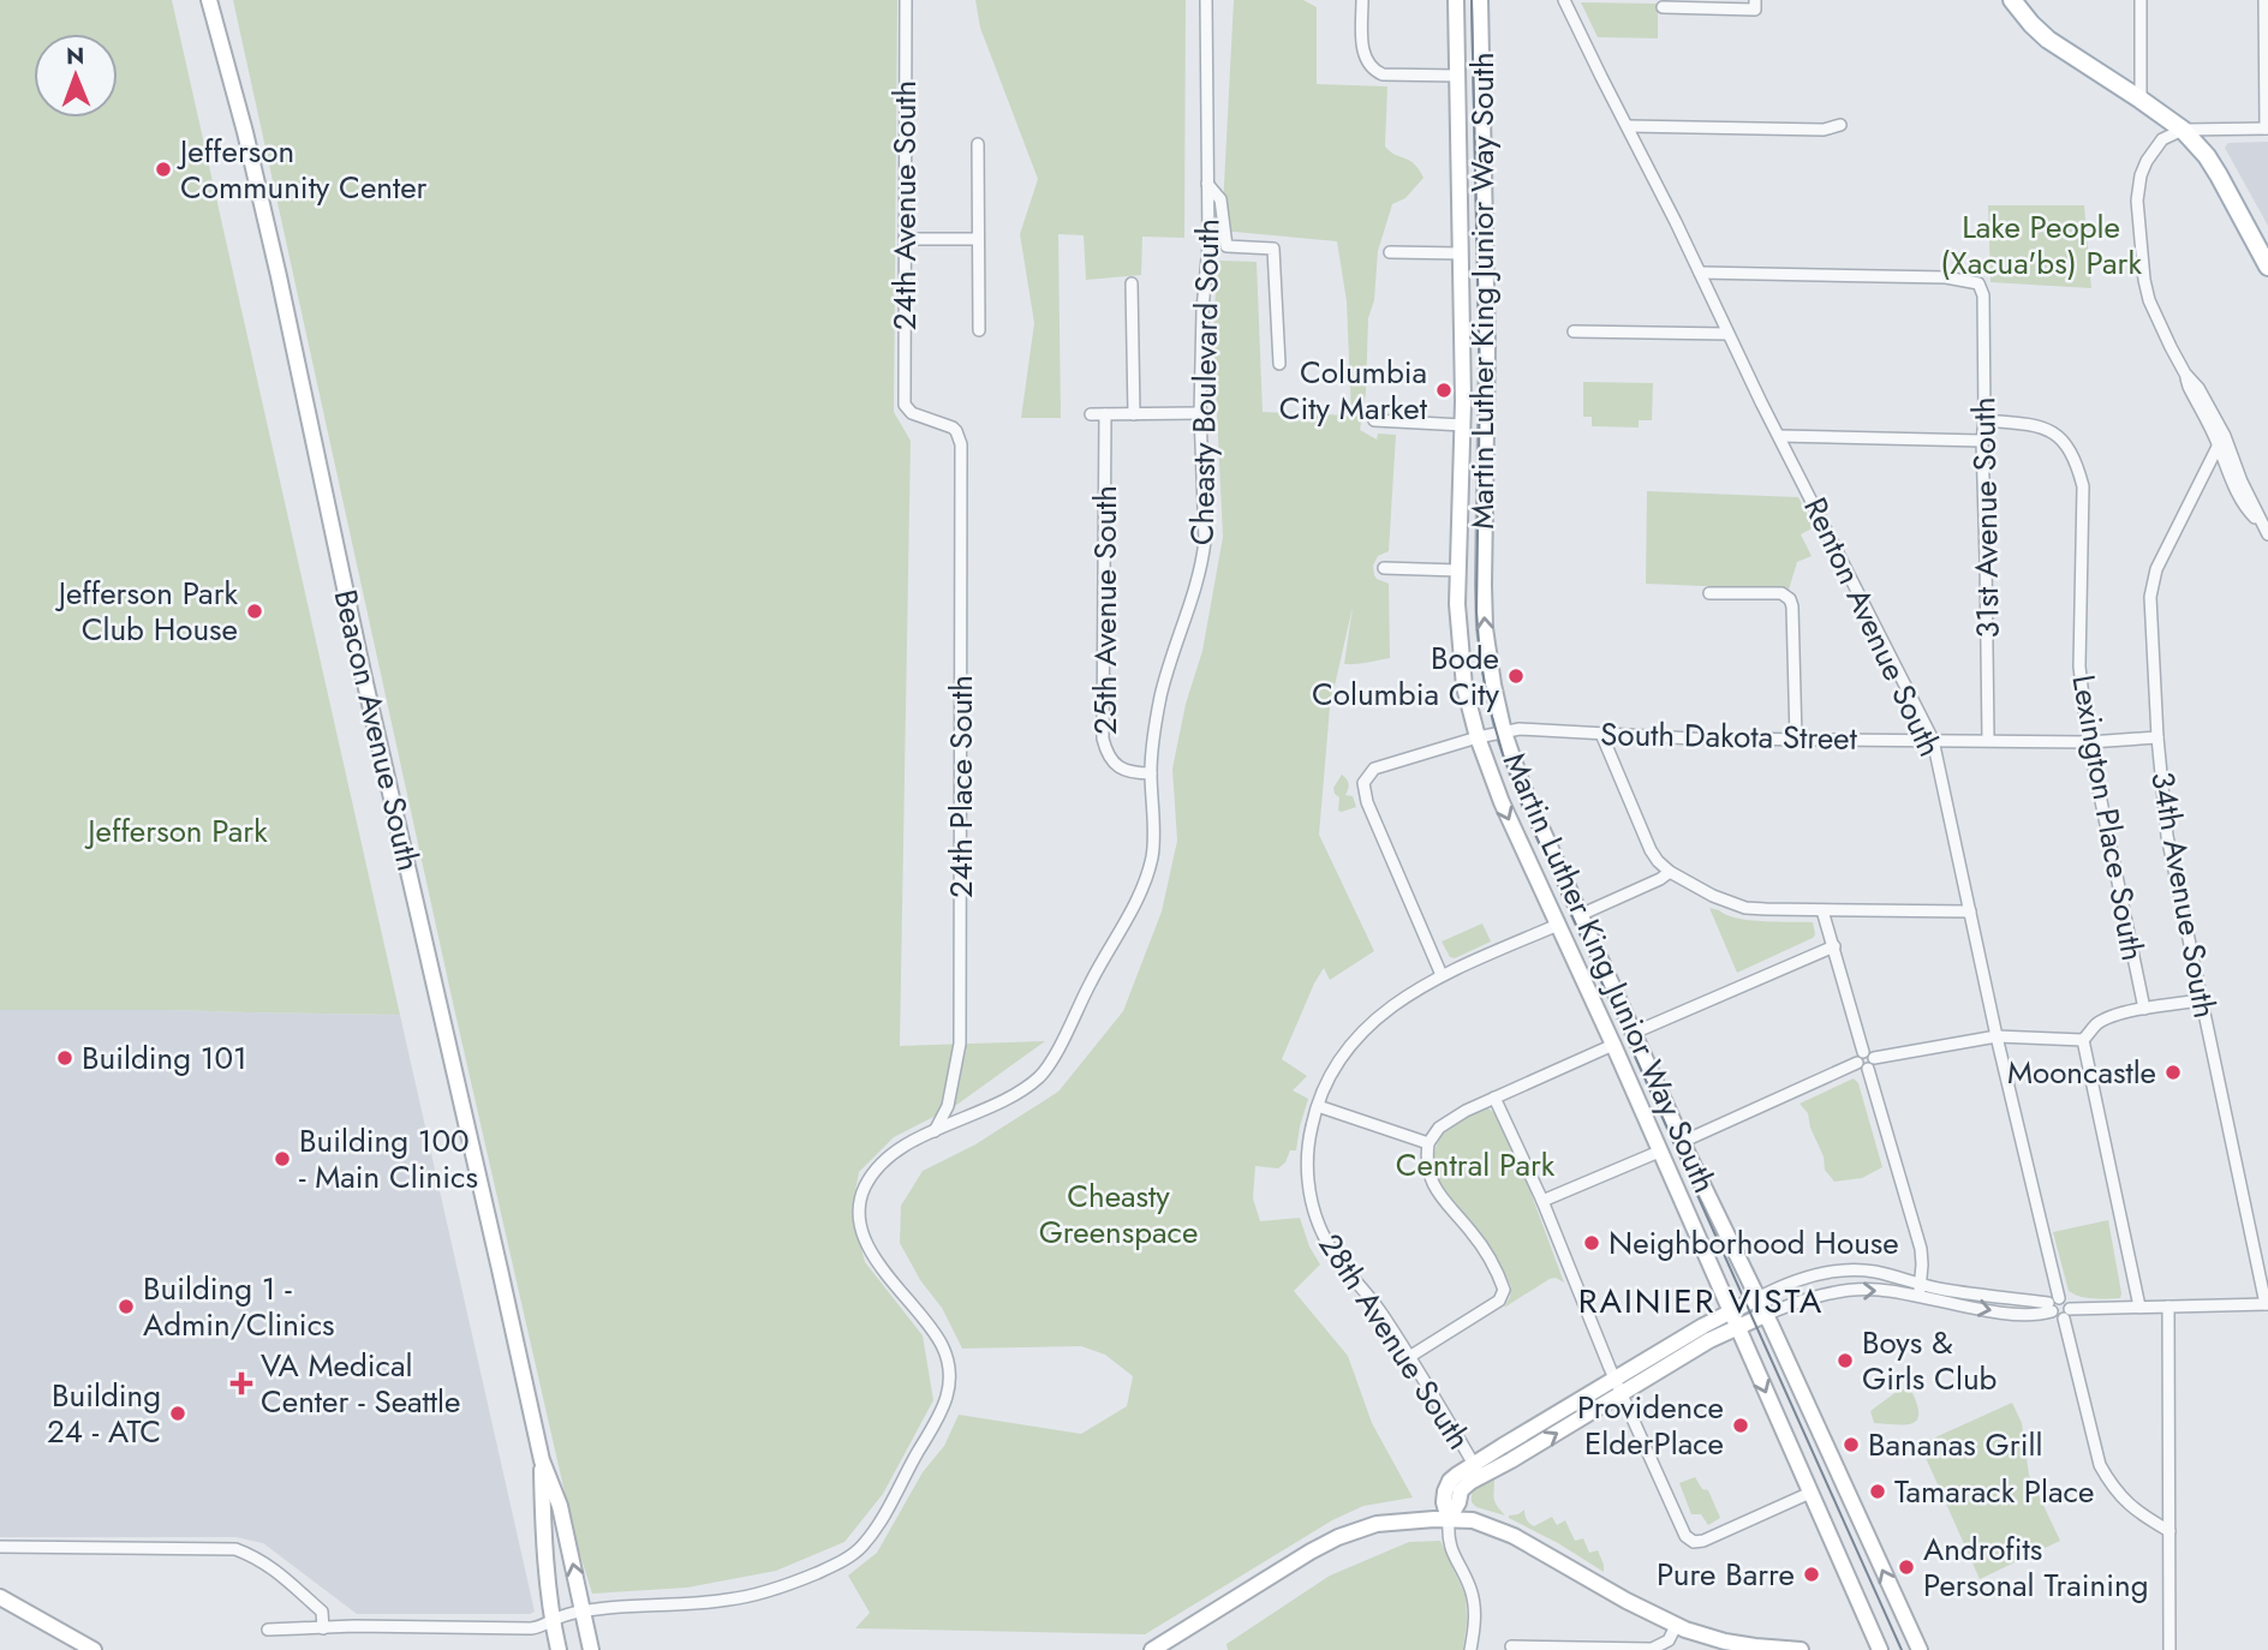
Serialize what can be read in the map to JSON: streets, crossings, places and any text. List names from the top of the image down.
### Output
{
  "streets": {
    "main road": ["Martin Luther King Junior Way South", "Beacon Avenue South"],
    "street": [
      "24th Avenue South",
      "Cheasty Boulevard South",
      "31st Avenue South",
      "25th Avenue South",
      "Renton Avenue South",
      "South Dakota Street",
      "24th Place South",
      "Lexington Place South",
      "34th Avenue South",
      "28th Avenue South"
    ]
  },
  "crossings": [
    ["24th Avenue South", "24th Place South"],
    ["Martin Luther King Junior Way South", "South Dakota Street"],
    ["Martin Luther King Junior Way South", "28th Avenue South"],
    ["Cheasty Boulevard South", "25th Avenue South"],
    ["Cheasty Boulevard South", "Beacon Avenue South"],
    ["Cheasty Boulevard South", "24th Place South"],
    ["31st Avenue South", "Renton Avenue South"],
    ["31st Avenue South", "South Dakota Street"],
    ["31st Avenue South", "Lexington Place South"],
    ["Renton Avenue South", "South Dakota Street"],
    ["South Dakota Street", "Lexington Place South"],
    ["South Dakota Street", "34th Avenue South"],
    ["South Dakota Street", "28th Avenue South"]
  ],
  "districts": ["RAINIER VISTA"],
  "parks": [
    "Lake People (Xacua'bs) Park",
    "Jefferson Park",
    "Central Park",
    "Cheasty Greenspace"
  ],
  "places": {
    "other": [
      "Jefferson Community Center",
      "Columbia City Market",
      "Jefferson Park Club House",
      "Bode Columbia City",
      "Building 101",
      "Mooncastle",
      "Building 100 - Main Clinics",
      "Neighborhood House",
      "Building 1 - Admin/Clinics",
      "Boys & Girls Club",
      "Building 24 - ATC",
      "Providence ElderPlace",
      "Bananas Grill",
      "Tamarack Place",
      "Androfits Personal Training",
      "Pure Barre"
    ],
    "health": ["VA Medical Center - Seattle"]
  },
  "north": "top"
}
